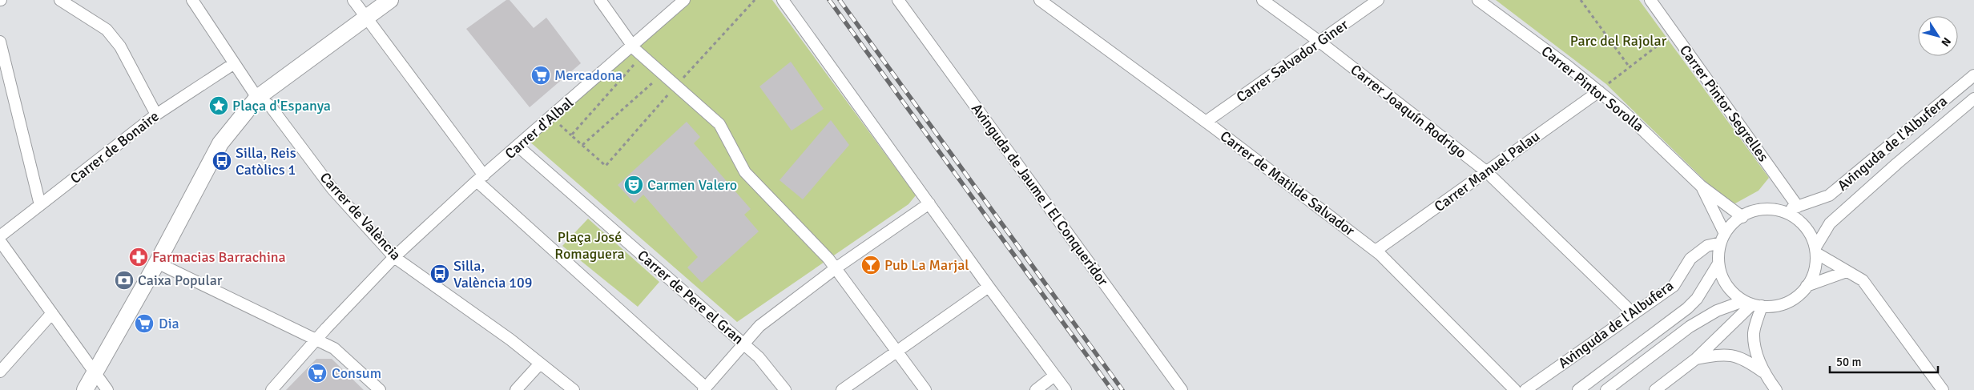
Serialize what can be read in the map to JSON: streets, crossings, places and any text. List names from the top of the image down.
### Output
{
  "streets": {
    "street": [
      "Carrer Salvador Giner",
      "Carrer Pintor Sorolla",
      "Carrer Pintor Segrelles",
      "Carrer Joaquín Rodrigo",
      "Carrer d'Albal",
      "Avinguda de l'Albufera",
      "Carrer de Bonaire",
      "Carrer Manuel Palau",
      "Carrer de Matilde Salvador",
      "Avinguda de Jaume I El Conqueridor",
      "Carrer de València",
      "Carrer de Pere el Gran"
    ]
  },
  "crossings": [
    ["Carrer Salvador Giner", "Carrer Joaquín Rodrigo"],
    ["Carrer Salvador Giner", "Carrer de Matilde Salvador"],
    ["Carrer Pintor Sorolla", "Avinguda de l'Albufera"],
    ["Carrer Pintor Sorolla", "Carrer Manuel Palau"],
    ["Carrer Pintor Segrelles", "Avinguda de l'Albufera"],
    ["Carrer Joaquín Rodrigo", "Avinguda de l'Albufera"],
    ["Carrer Joaquín Rodrigo", "Carrer Manuel Palau"],
    ["Carrer d'Albal", "Carrer de València"],
    ["Carrer d'Albal", "Carrer de Pere el Gran"],
    ["Carrer de Bonaire", "Carrer de València"],
    ["Carrer Manuel Palau", "Carrer de Matilde Salvador"]
  ],
  "parks": ["Parc del Rajolar", "Plaça José Romaguera"],
  "places": {
    "supermarket": ["Mercadona", "Dia", "Consum"],
    "place": ["Plaça d'Espanya"],
    "bus stop": ["Silla, Reis Catòlics 1", "Silla, València 109"],
    "theatre": ["Carmen Valero"],
    "pharmacy": ["Farmacias Barrachina"],
    "bar": ["Pub La Marjal"],
    "bank": ["Caixa Popular"]
  },
  "scale_bar": "50 m",
  "north": "bottom right"
}
